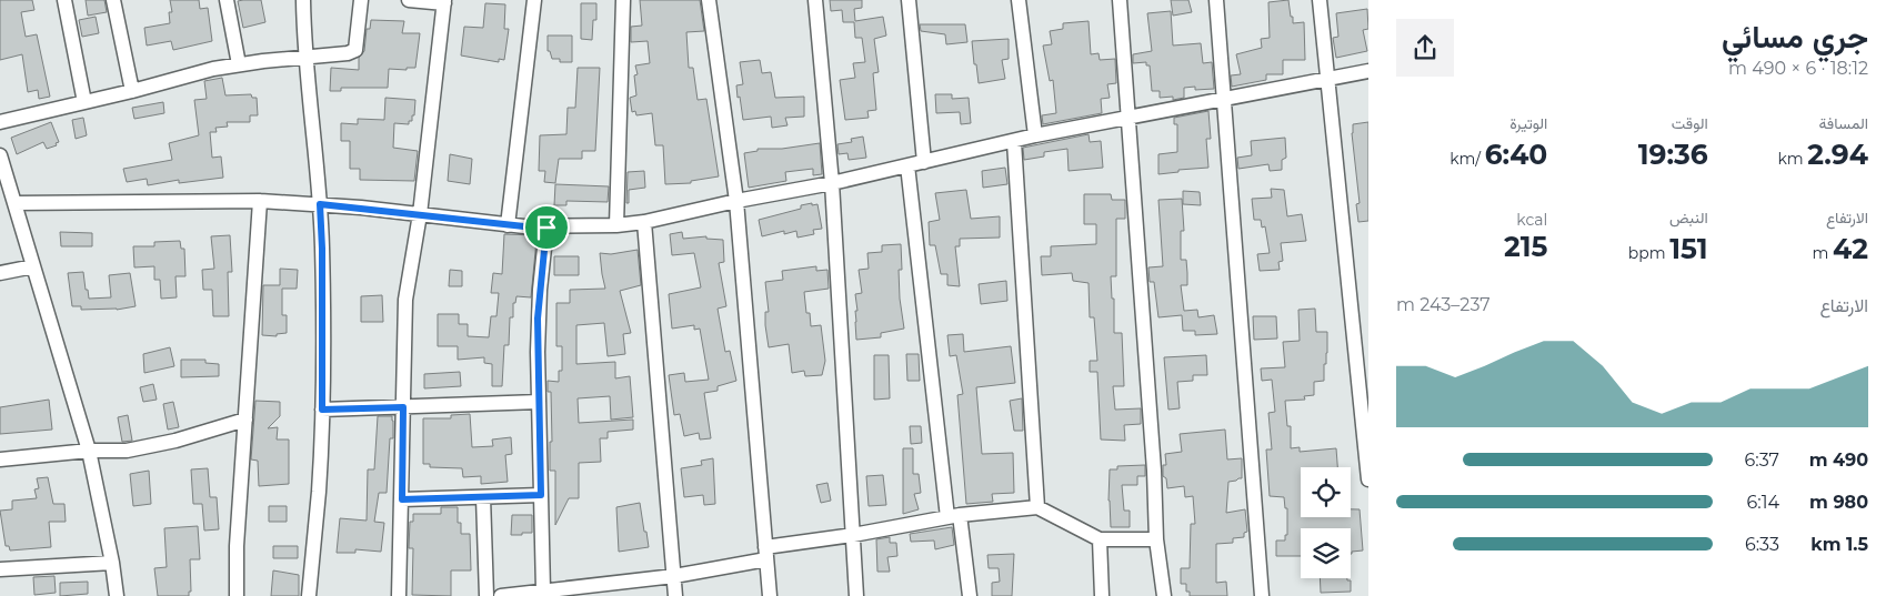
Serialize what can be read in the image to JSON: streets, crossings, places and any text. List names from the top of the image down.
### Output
{
  "page": {
    "heading": ["جري مسائي", "18:12 · 6 × 490 m"],
    "stats": [
      ["المسافة", "2.94 km"],
      ["الوقت", "19:36"],
      ["الوتيرة", "6:40 /km"],
      ["الارتفاع", "42 m"],
      ["النبض", "151 bpm"],
      ["kcal", "215"]
    ],
    "chart": ["الارتفاع", "237–243 m"],
    "list": [
      {
        "name": "490 m",
        "note": "6:37"
      },
      {
        "name": "980 m",
        "note": "6:14"
      },
      {
        "name": "1.5 km",
        "note": "6:33"
      }
    ]
  }
}
